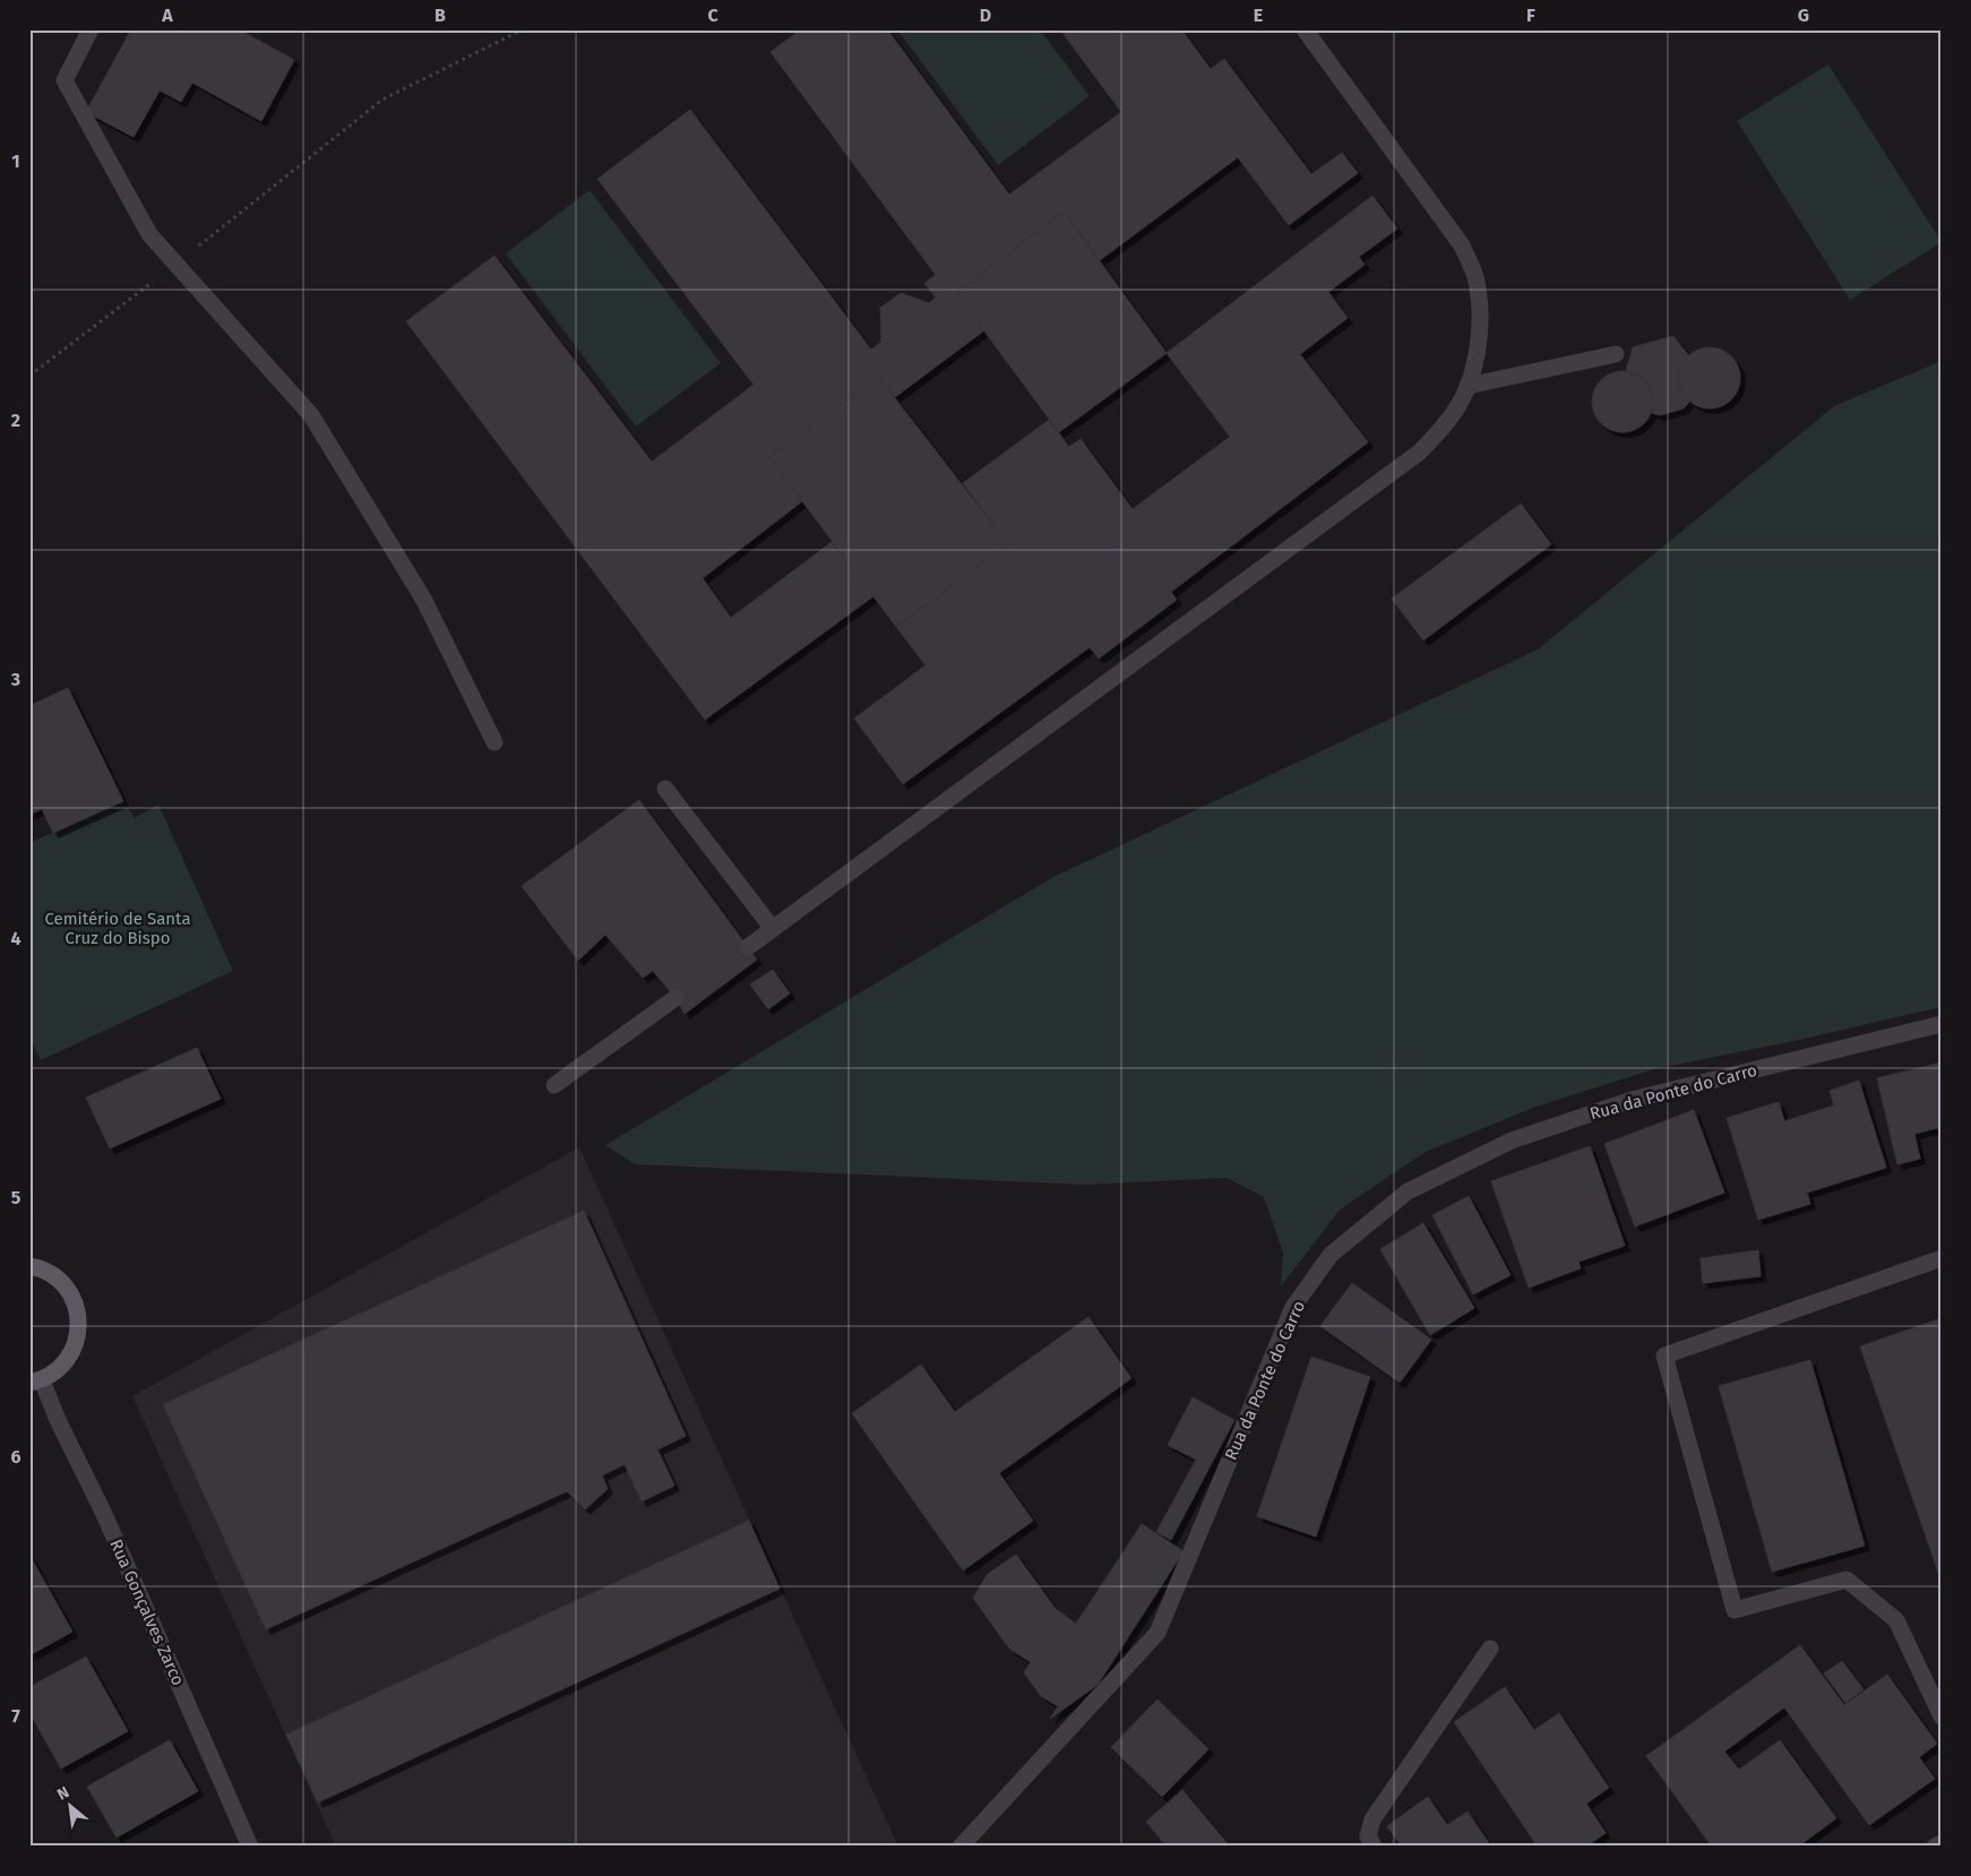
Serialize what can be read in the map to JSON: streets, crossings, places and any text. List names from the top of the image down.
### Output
{
  "streets": {
    "street": ["Rua da Ponte do Carro", "Rua Gonçalves Zarco"]
  },
  "parks": ["Cemitério de Santa Cruz do Bispo"],
  "north": "top left",
  "grid": {
    "columns": [
      "A",
      "B",
      "C",
      "D",
      "E",
      "F",
      "G"
    ],
    "rows": [
      "1",
      "2",
      "3",
      "4",
      "5",
      "6",
      "7"
    ]
  }
}
